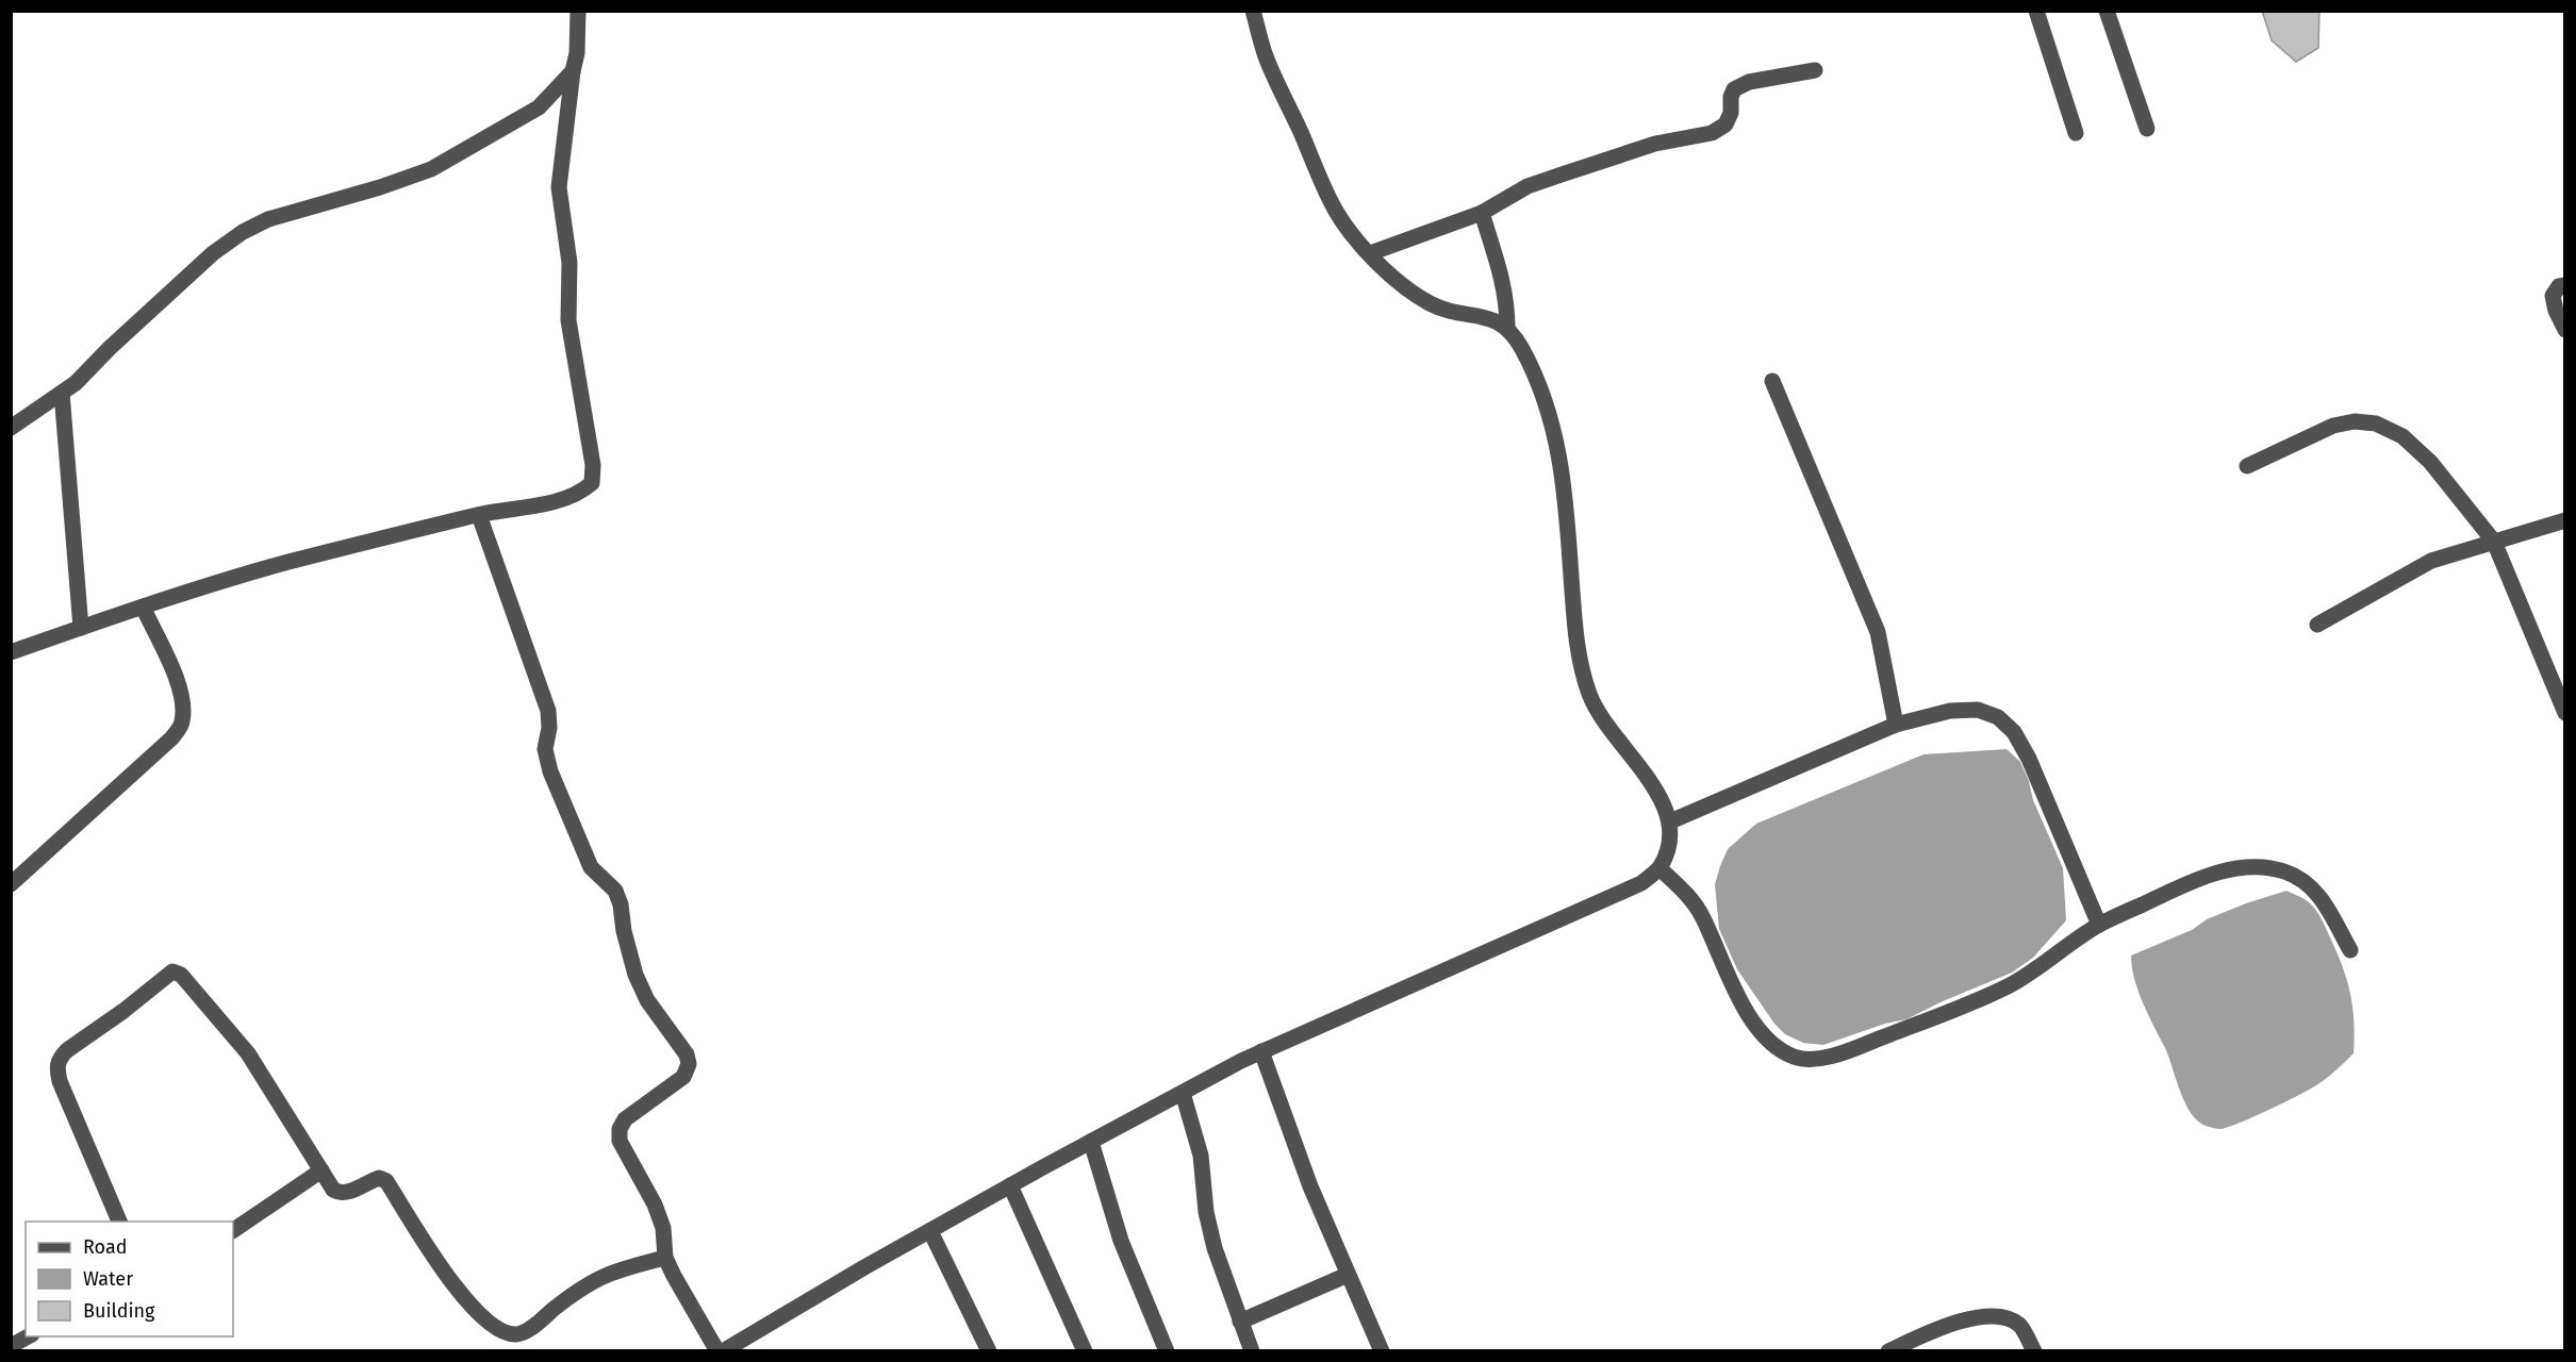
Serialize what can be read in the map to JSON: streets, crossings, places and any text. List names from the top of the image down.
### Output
{
  "legend": ["Road", "Water", "Building"]
}
